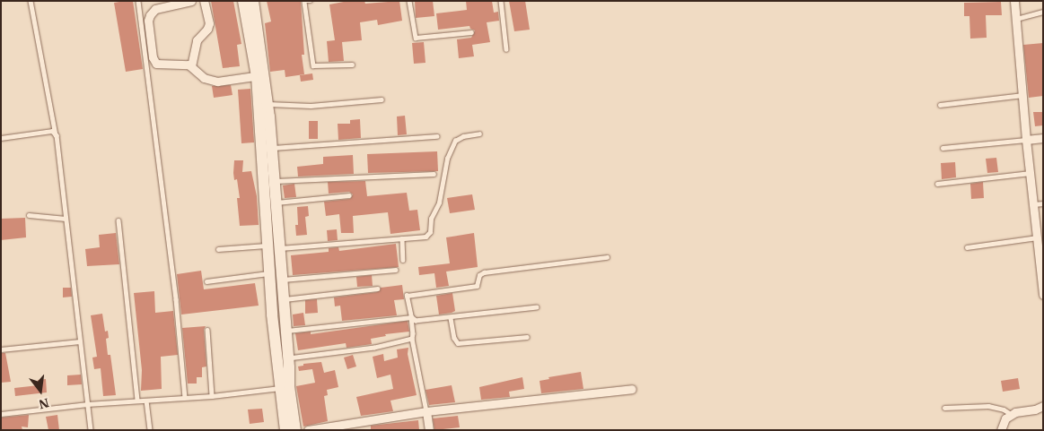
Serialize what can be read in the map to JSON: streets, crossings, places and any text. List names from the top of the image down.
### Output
{
  "north": "bottom"
}
